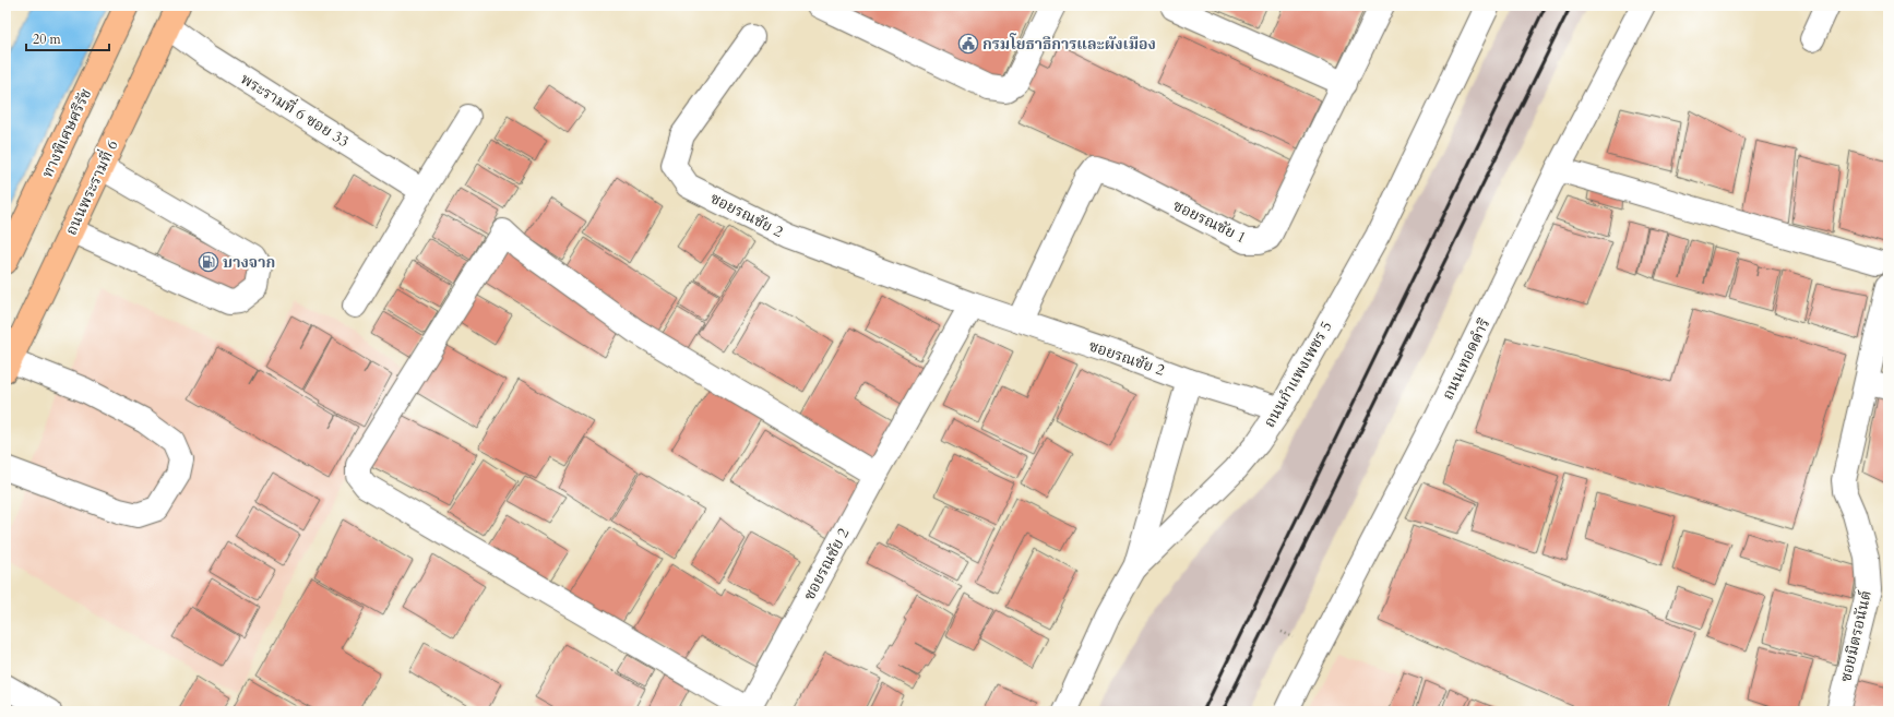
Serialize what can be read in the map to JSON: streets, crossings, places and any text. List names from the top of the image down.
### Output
{
  "streets": {
    "main road": ["ทางพิเศษศรีรัช", "ถนนพระรามที่ 6"],
    "street": [
      "พระรามที่ 6 ซอย 33",
      "ซอยรณชัย 2",
      "ซอยรณชัย 1",
      "ถนนเทอดดำริ",
      "ถนนกำแพงเพชร 5",
      "ซอยมิตรอนันต์"
    ]
  },
  "crossings": [
    ["พระรามที่ 6 ซอย 33", "ถนนพระรามที่ 6"],
    ["ซอยรณชัย 2", "ซอยรณชัย 1"],
    ["ซอยรณชัย 2", "ถนนกำแพงเพชร 5"]
  ],
  "places": {
    "public building": ["กรมโยธาธิการและผังเมือง"],
    "fuel station": ["บางจาก"]
  },
  "scale_bar": "20 m"
}
